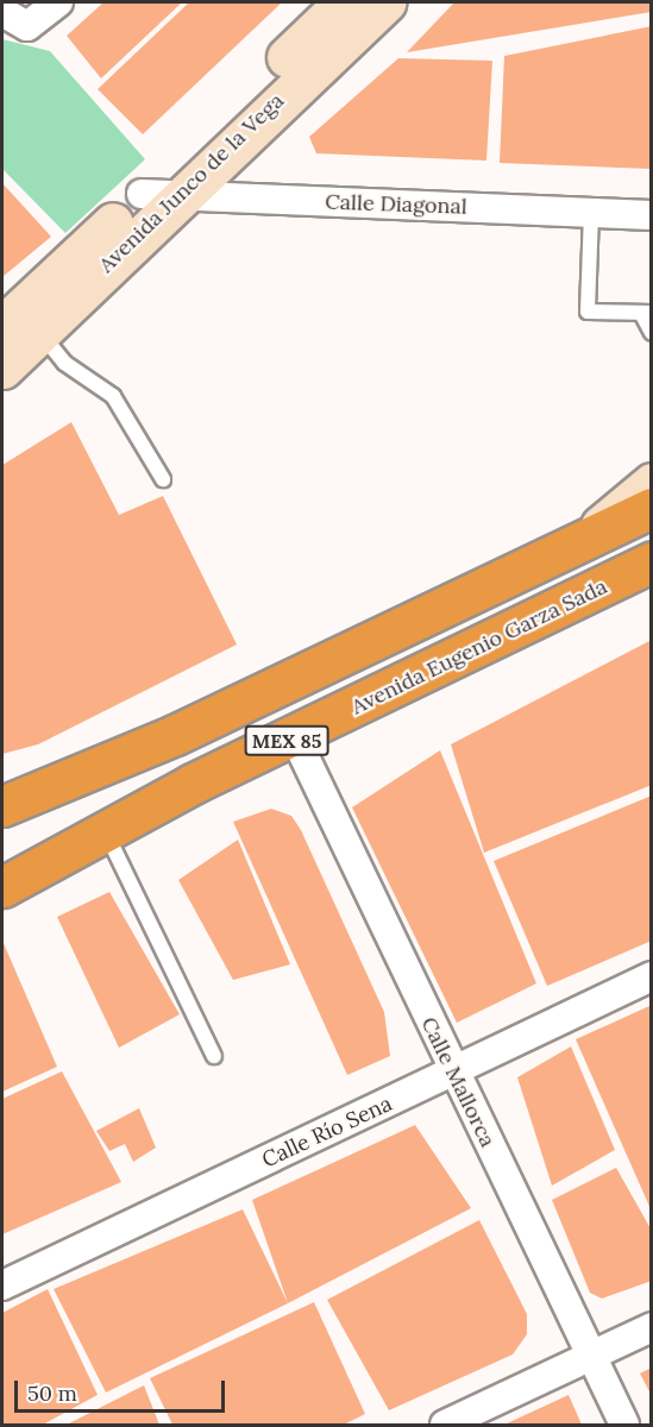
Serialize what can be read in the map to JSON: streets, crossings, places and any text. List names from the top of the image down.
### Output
{
  "streets": {
    "highway": ["Avenida Eugenio Garza Sada", "MEX 85"],
    "street": [
      "Avenida Junco de la Vega",
      "Calle Diagonal",
      "Calle Mallorca",
      "Calle Río Sena"
    ]
  },
  "crossings": [
    ["Avenida Junco de la Vega", "Calle Diagonal"],
    ["Avenida Eugenio Garza Sada", "Calle Mallorca"],
    ["Calle Mallorca", "Calle Río Sena"]
  ],
  "scale_bar": "50 m"
}
